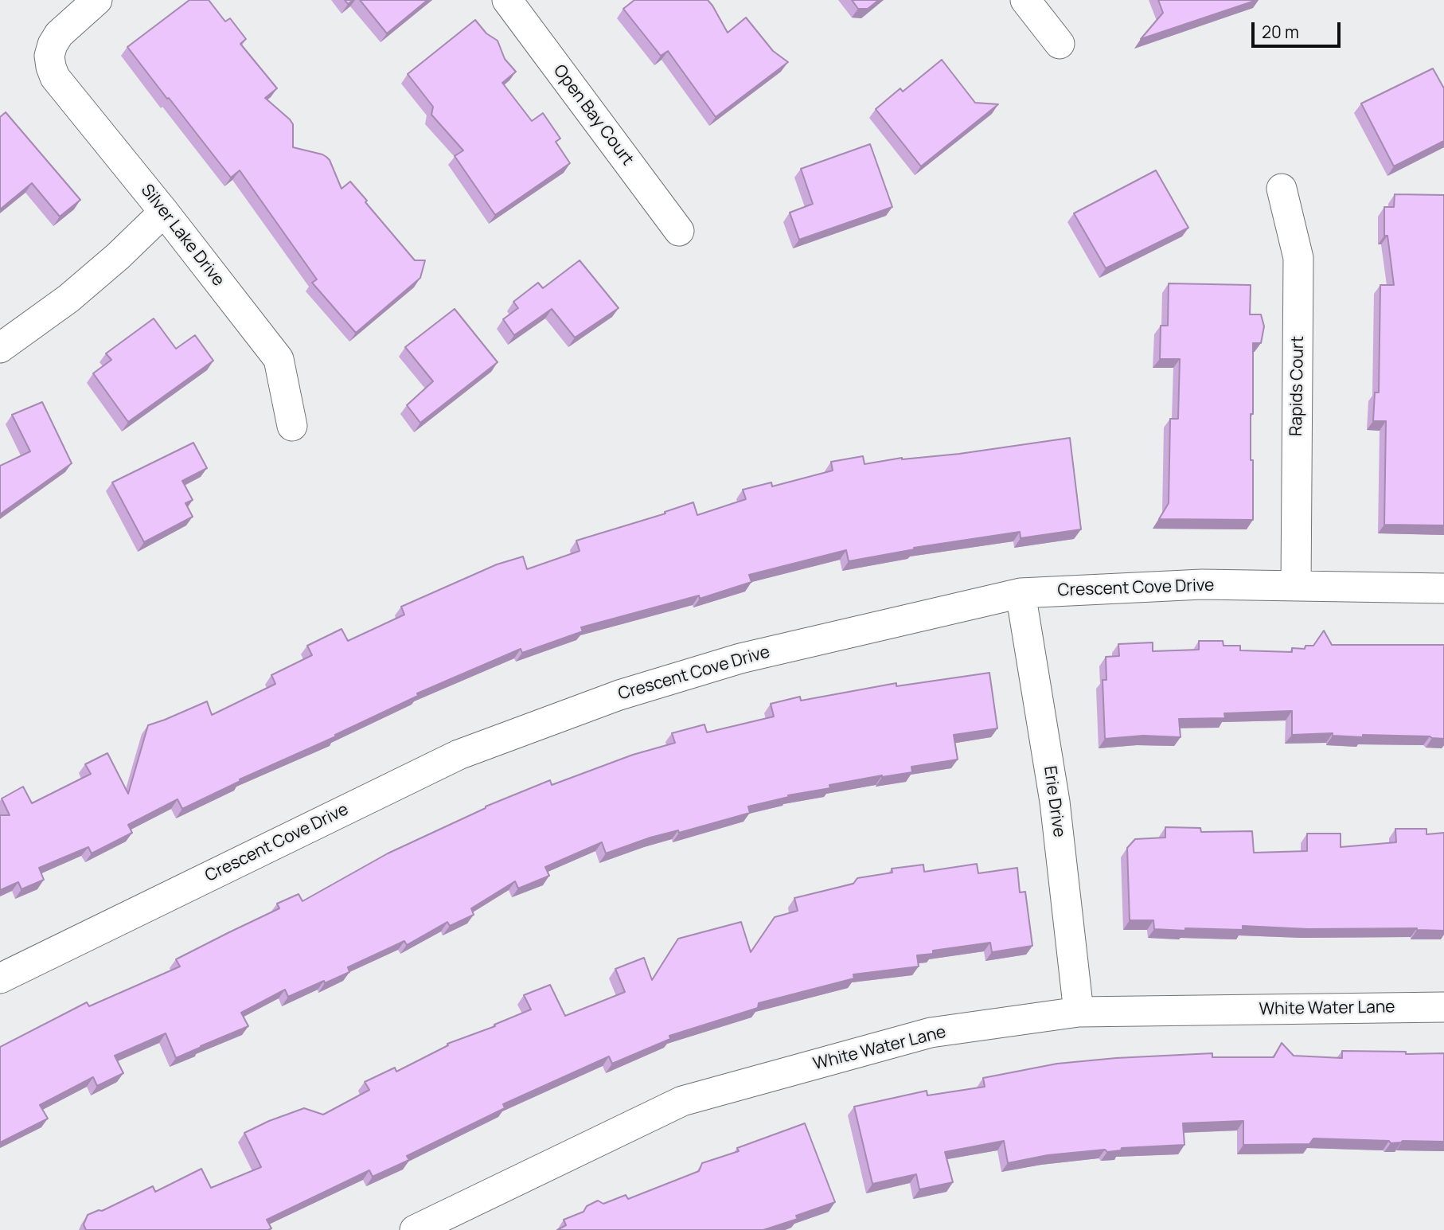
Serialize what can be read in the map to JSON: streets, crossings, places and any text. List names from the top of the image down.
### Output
{
  "streets": {
    "street": [
      "Open Bay Court",
      "Silver Lake Drive",
      "Rapids Court",
      "Crescent Cove Drive",
      "Erie Drive",
      "White Water Lane"
    ]
  },
  "crossings": [
    ["Rapids Court", "Crescent Cove Drive"],
    ["Crescent Cove Drive", "Erie Drive"],
    ["Erie Drive", "White Water Lane"]
  ],
  "scale_bar": "20 m"
}
